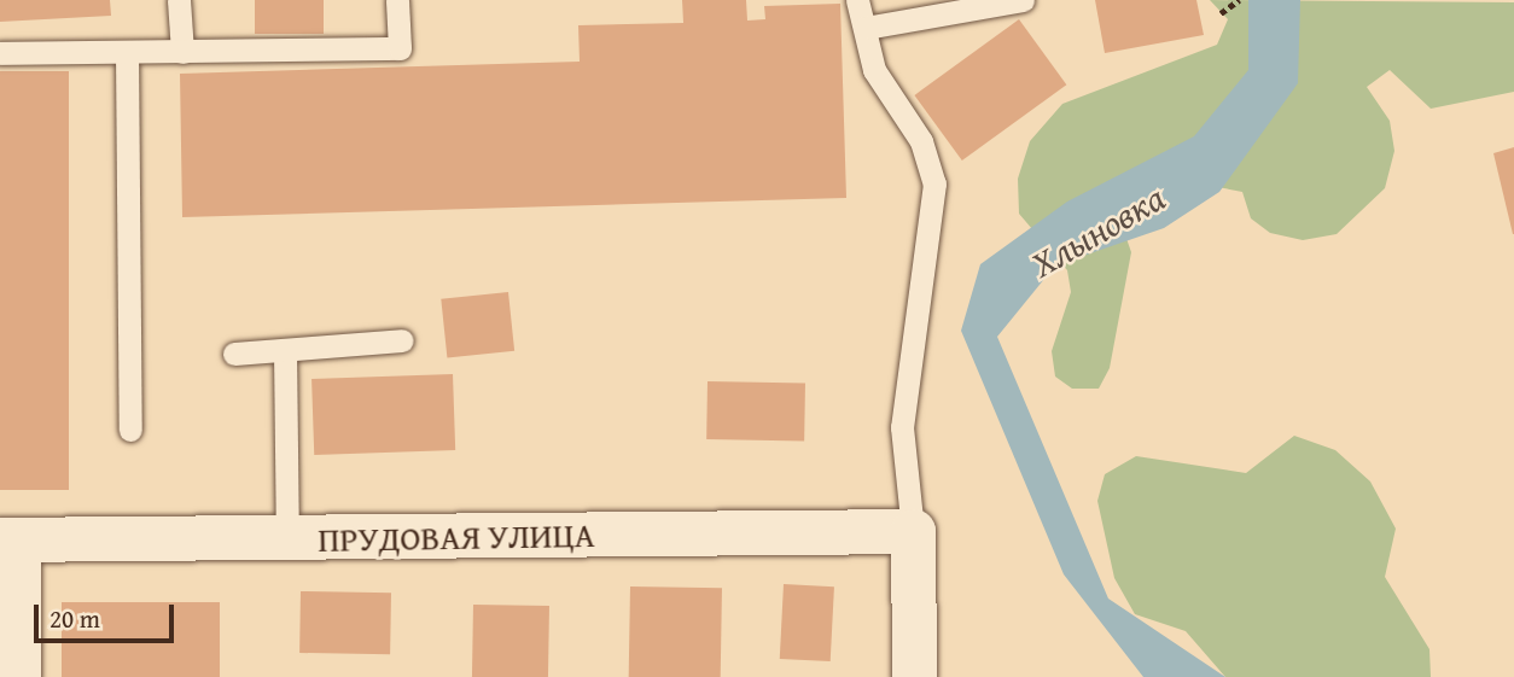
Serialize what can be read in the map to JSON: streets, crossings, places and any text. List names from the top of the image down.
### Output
{
  "streets": {
    "street": ["ПРУДОВАЯ УЛИЦА"]
  },
  "water": ["Хлыновка"],
  "scale_bar": "20 m"
}
